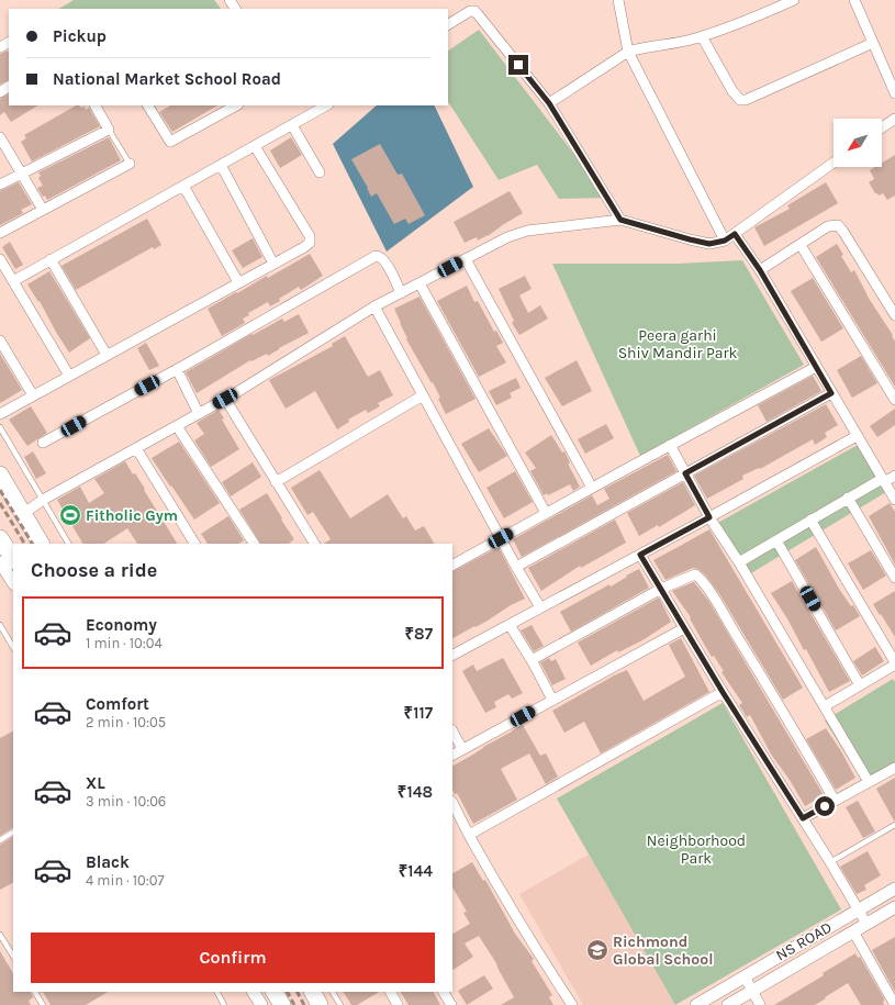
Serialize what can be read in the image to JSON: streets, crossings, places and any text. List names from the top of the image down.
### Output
{
  "streets": {
    "street": ["NS ROAD"]
  },
  "parks": ["Peera garhi Shiv Mandir Park", "Neighborhood Park"],
  "places": {
    "sports": ["Fitholic Gym"],
    "school or university": ["Richmond Global School"]
  },
  "north": "bottom left",
  "page": {
    "banner": ["Pickup", "National Market School Road"],
    "heading": "Choose a ride",
    "list": [
      {
        "name": "Economy",
        "note": "1 min · 10:04",
        "value": "₹87"
      },
      {
        "name": "Comfort",
        "note": "2 min · 10:05",
        "value": "₹117"
      },
      {
        "name": "XL",
        "note": "3 min · 10:06",
        "value": "₹148"
      },
      {
        "name": "Black",
        "note": "4 min · 10:07",
        "value": "₹144"
      }
    ],
    "buttons": "Confirm"
  }
}
